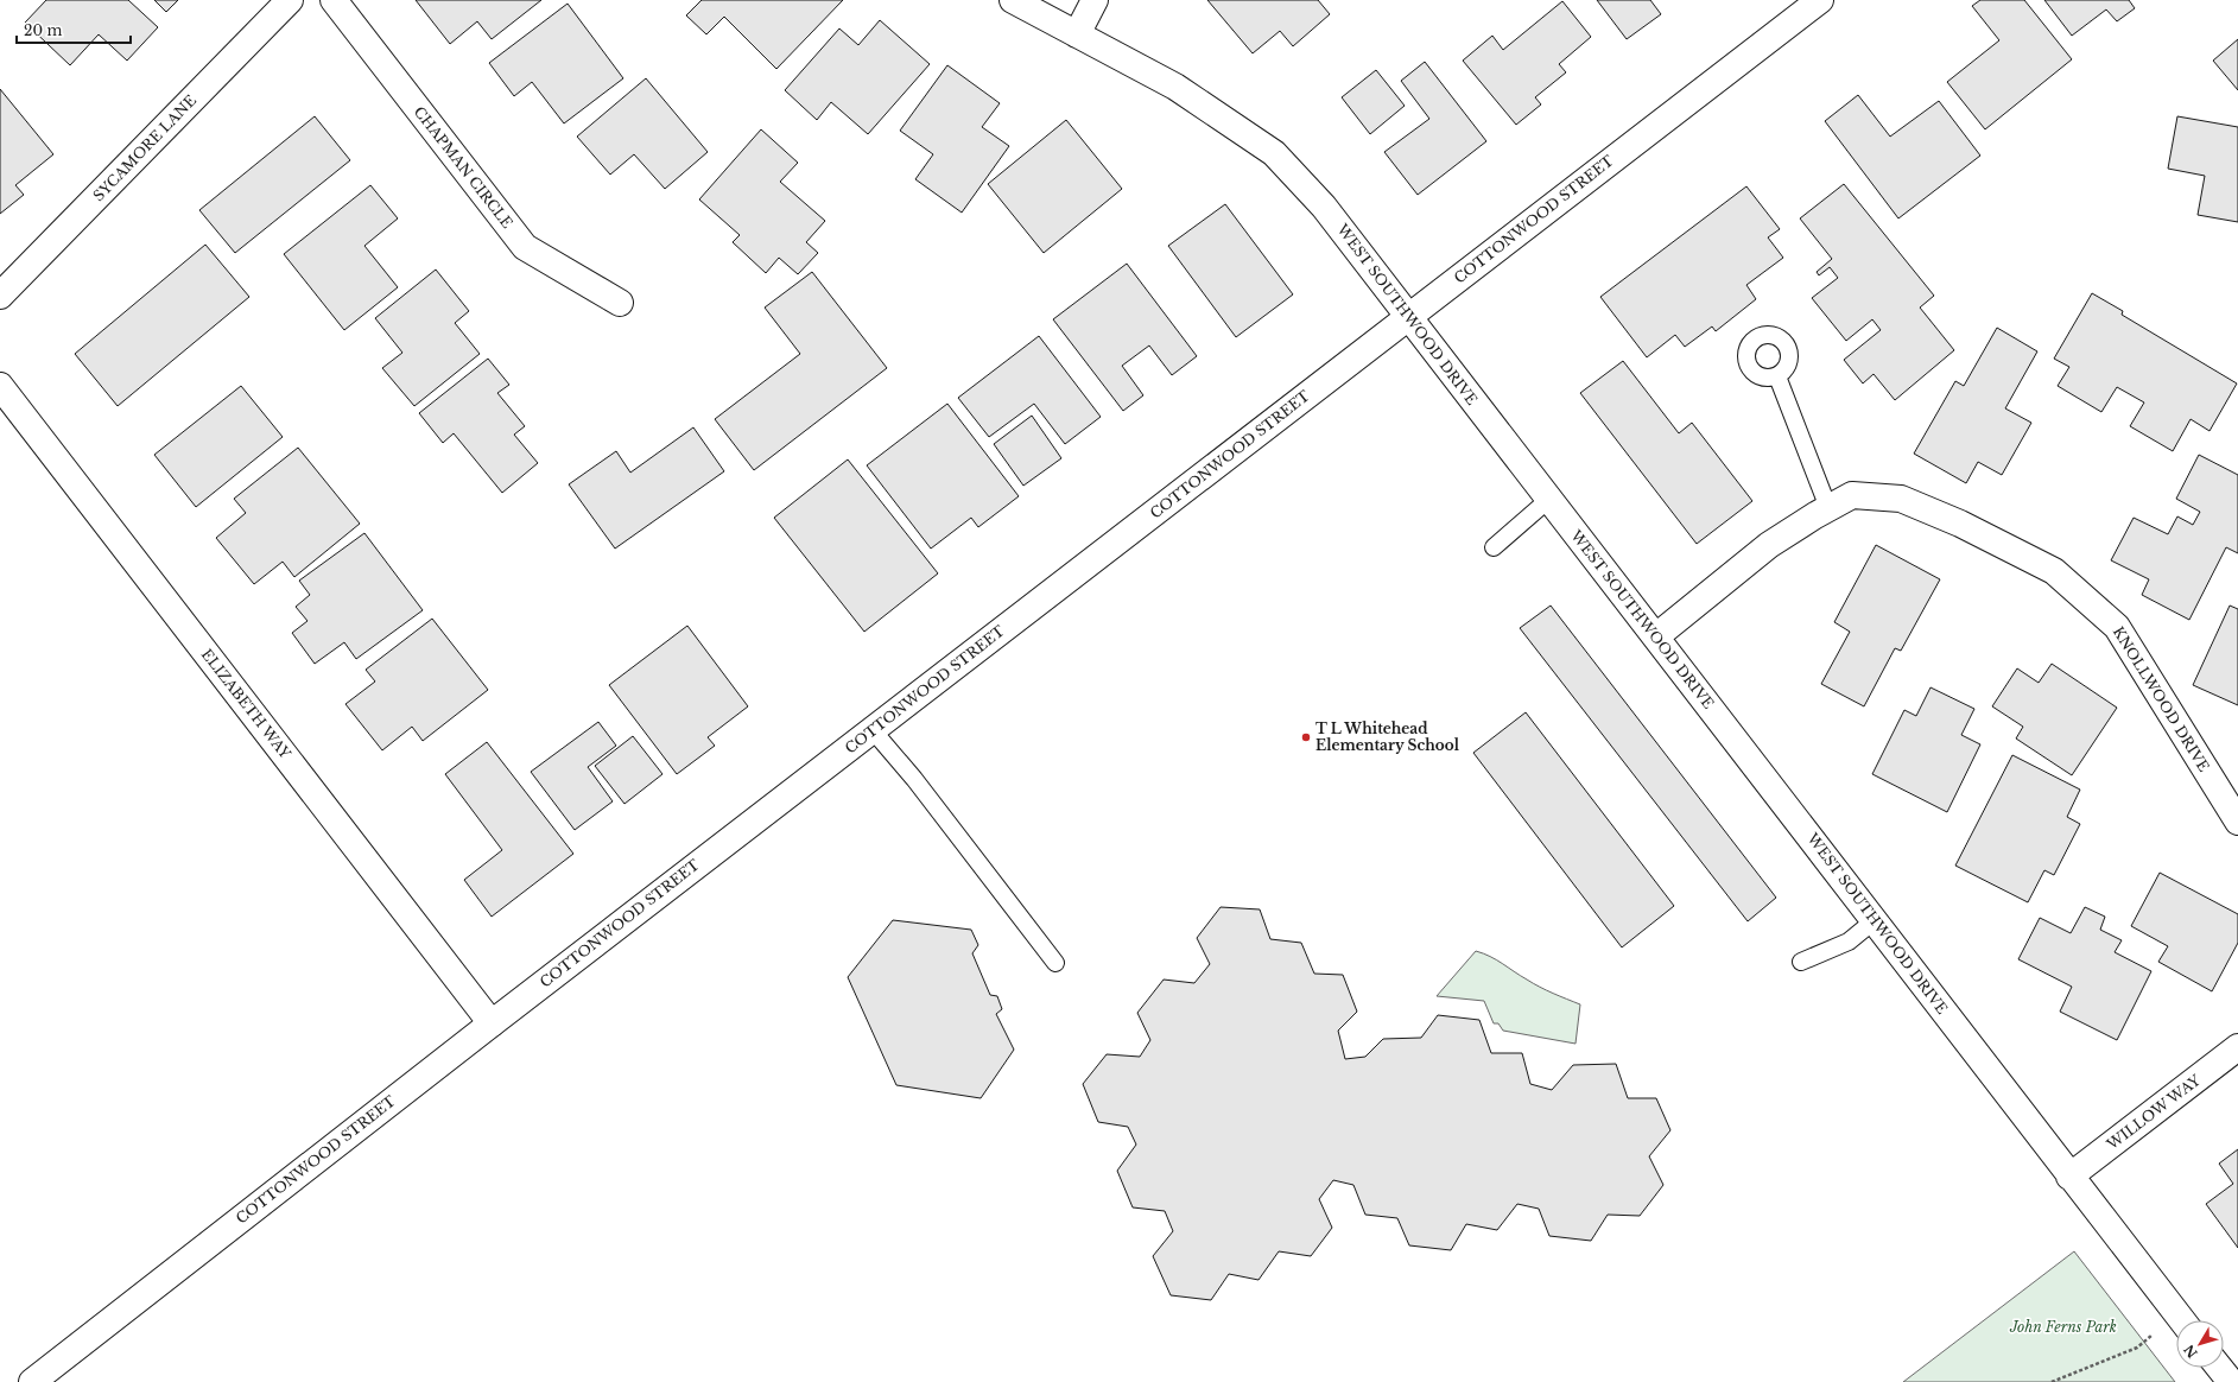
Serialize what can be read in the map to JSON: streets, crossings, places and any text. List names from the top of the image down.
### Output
{
  "streets": {
    "street": [
      "SYCAMORE LANE",
      "CHAPMAN CIRCLE",
      "COTTONWOOD STREET",
      "WEST SOUTHWOOD DRIVE",
      "KNOLLWOOD DRIVE",
      "ELIZABETH WAY",
      "WILLOW WAY"
    ]
  },
  "crossings": [
    ["COTTONWOOD STREET", "WEST SOUTHWOOD DRIVE"],
    ["COTTONWOOD STREET", "ELIZABETH WAY"],
    ["WEST SOUTHWOOD DRIVE", "KNOLLWOOD DRIVE"],
    ["WEST SOUTHWOOD DRIVE", "WILLOW WAY"]
  ],
  "parks": ["John Ferns Park"],
  "places": ["T L Whitehead Elementary School"],
  "scale_bar": "20 m",
  "north": "bottom left"
}
